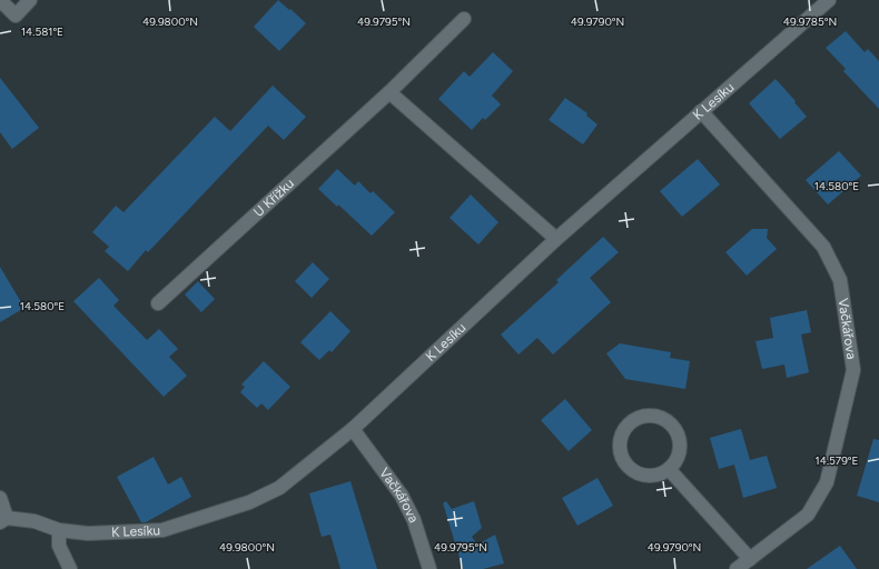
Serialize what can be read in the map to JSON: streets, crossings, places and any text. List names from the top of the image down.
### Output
{
  "streets": {
    "street": ["K Lesíku", "U Křížku", "Vačkářova"]
  },
  "crossings": [
    ["K Lesíku", "Vačkářova"]
  ],
  "coordinates": [
    "49.9800°N",
    "49.9795°N",
    "49.9790°N",
    "49.9785°N",
    "14.581°E",
    "14.580°E",
    "14.579°E"
  ]
}
